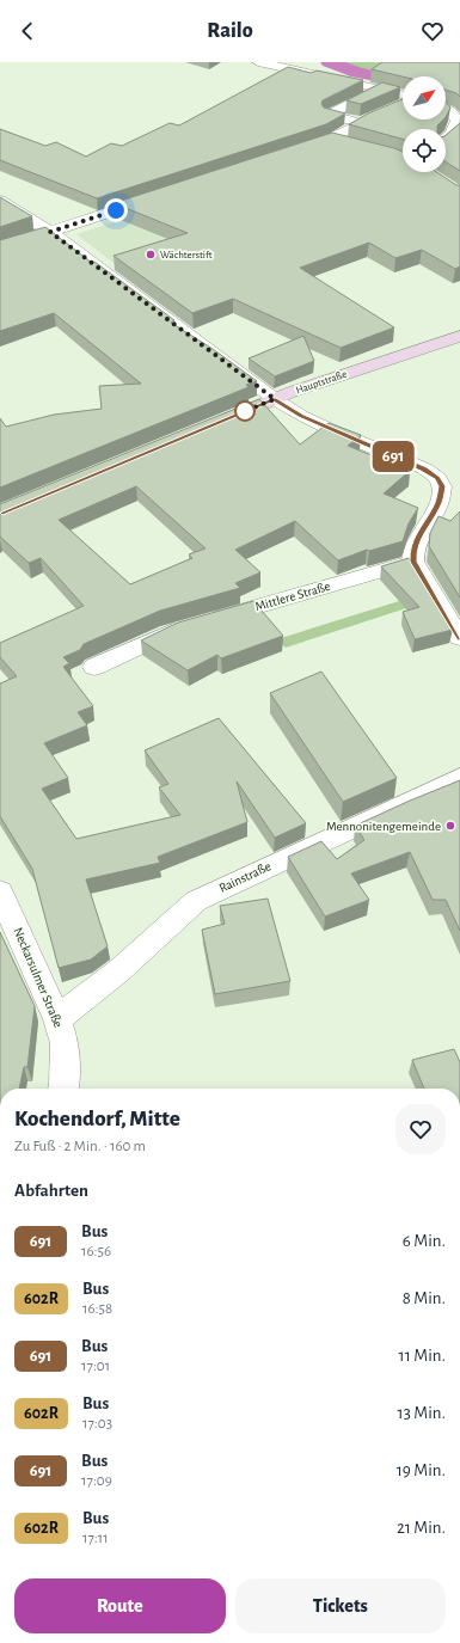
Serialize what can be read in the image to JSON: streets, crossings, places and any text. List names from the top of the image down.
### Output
{
  "streets": {
    "main road": ["Hauptstraße"],
    "street": ["Mittlere Straße", "Rainstraße", "Neckarsulmer Straße"]
  },
  "crossings": [
    ["Rainstraße", "Neckarsulmer Straße"]
  ],
  "places": ["Wächterstift", "Mennonitengemeinde"],
  "lines": ["bus line 691"],
  "north": "top right",
  "page": {
    "header": "Railo",
    "on_map": "691",
    "heading": [
      ["Kochendorf, Mitte", "Zu Fuß · 2 Min. · 160 m"],
      "Abfahrten"
    ],
    "list": [
      {
        "mark": "691",
        "name": "Bus",
        "note": "16:56",
        "value": "6 Min."
      },
      {
        "mark": "602R",
        "name": "Bus",
        "note": "16:58",
        "value": "8 Min."
      },
      {
        "mark": "691",
        "name": "Bus",
        "note": "17:01",
        "value": "11 Min."
      },
      {
        "mark": "602R",
        "name": "Bus",
        "note": "17:03",
        "value": "13 Min."
      },
      {
        "mark": "691",
        "name": "Bus",
        "note": "17:09",
        "value": "19 Min."
      },
      {
        "mark": "602R",
        "name": "Bus",
        "note": "17:11",
        "value": "21 Min."
      }
    ],
    "buttons": ["Route", "Tickets"]
  }
}
